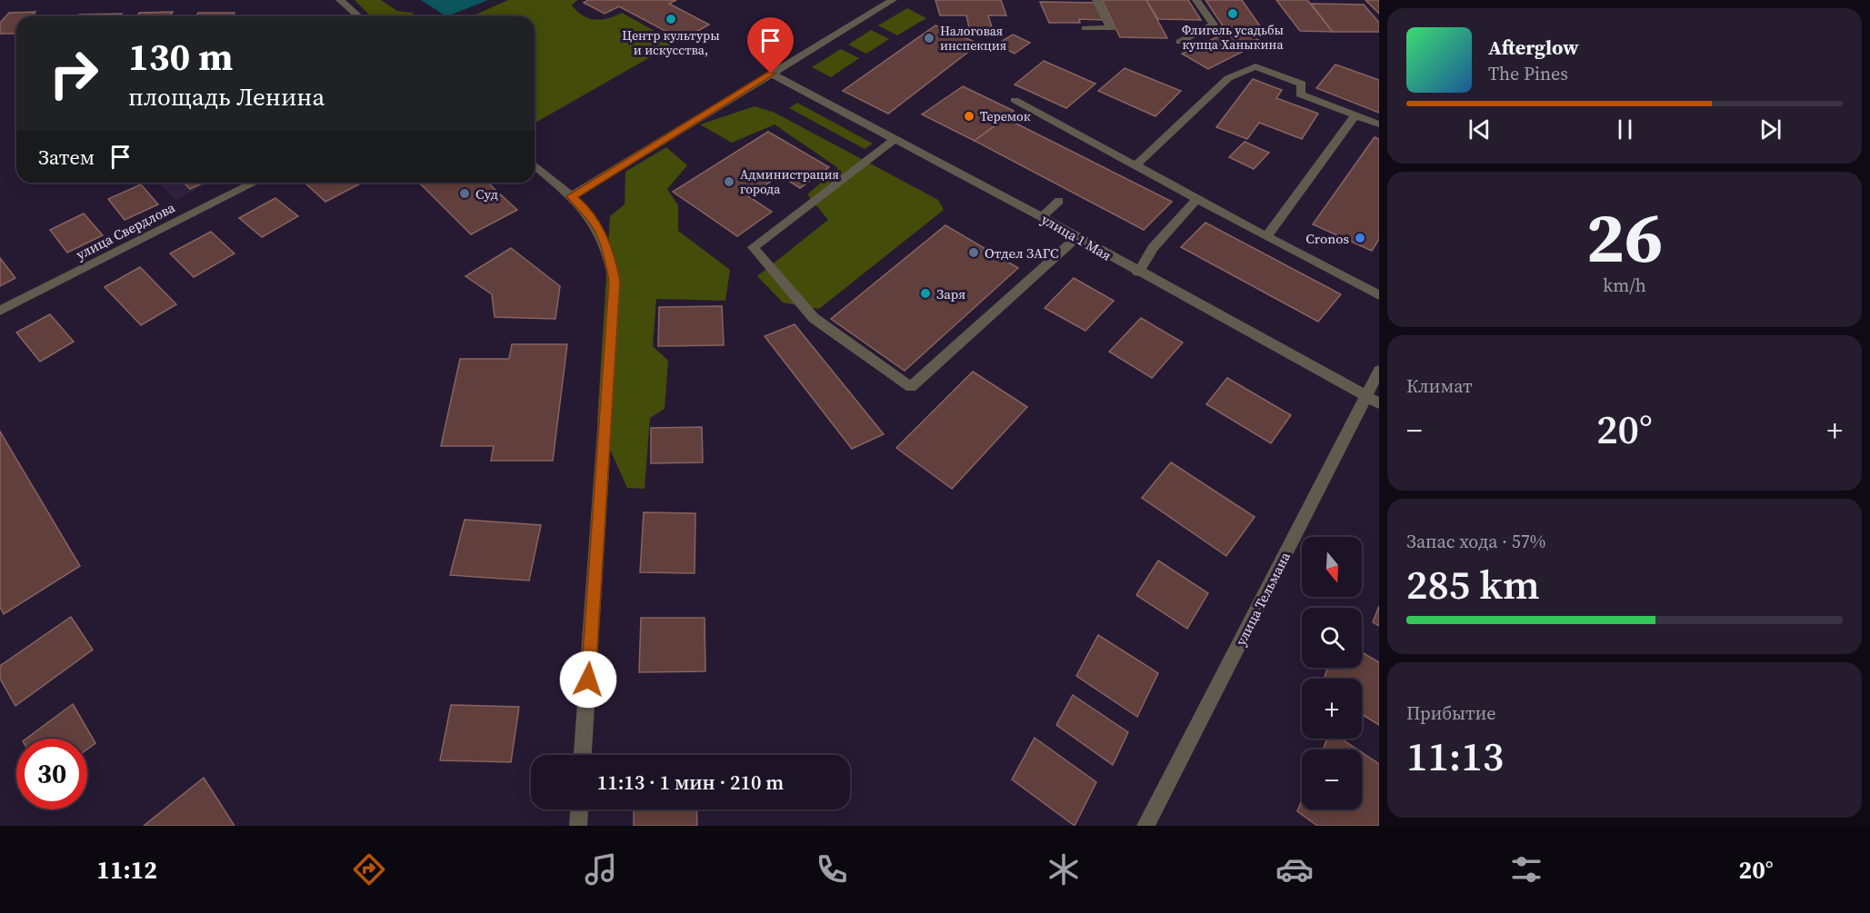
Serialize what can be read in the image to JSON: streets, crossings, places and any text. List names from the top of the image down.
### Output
{
  "streets": {
    "street": ["улица Свердлова", "улица 1 Мая", "улица Тельмана"]
  },
  "crossings": [
    ["улица 1 Мая", "улица Тельмана"]
  ],
  "places": [
    "Флигель усадьбы купца Ханыкина",
    "Центр культуры и искусства,",
    "Налоговая инспекция",
    "Теремок",
    "Администрация города",
    "Суд",
    "Cronos",
    "Отдел ЗАГС",
    "Заря"
  ],
  "north": "bottom",
  "page": {
    "turn": ["130 m", "площадь Ленина"],
    "song": ["Afterglow", "The Pines"],
    "then": "Затем",
    "tile": [
      ["26", "km/h"],
      "Климат",
      ["Запас хода · 57%", "285 km"],
      ["Прибытие", "11:13"]
    ],
    "heat": ["−", "20°", "+"],
    "map_buttons": ["+", "−"],
    "limit": "30",
    "trip": "11:13 · 1 мин · 210 m",
    "tabs": ["11:12", "20°"]
  }
}
